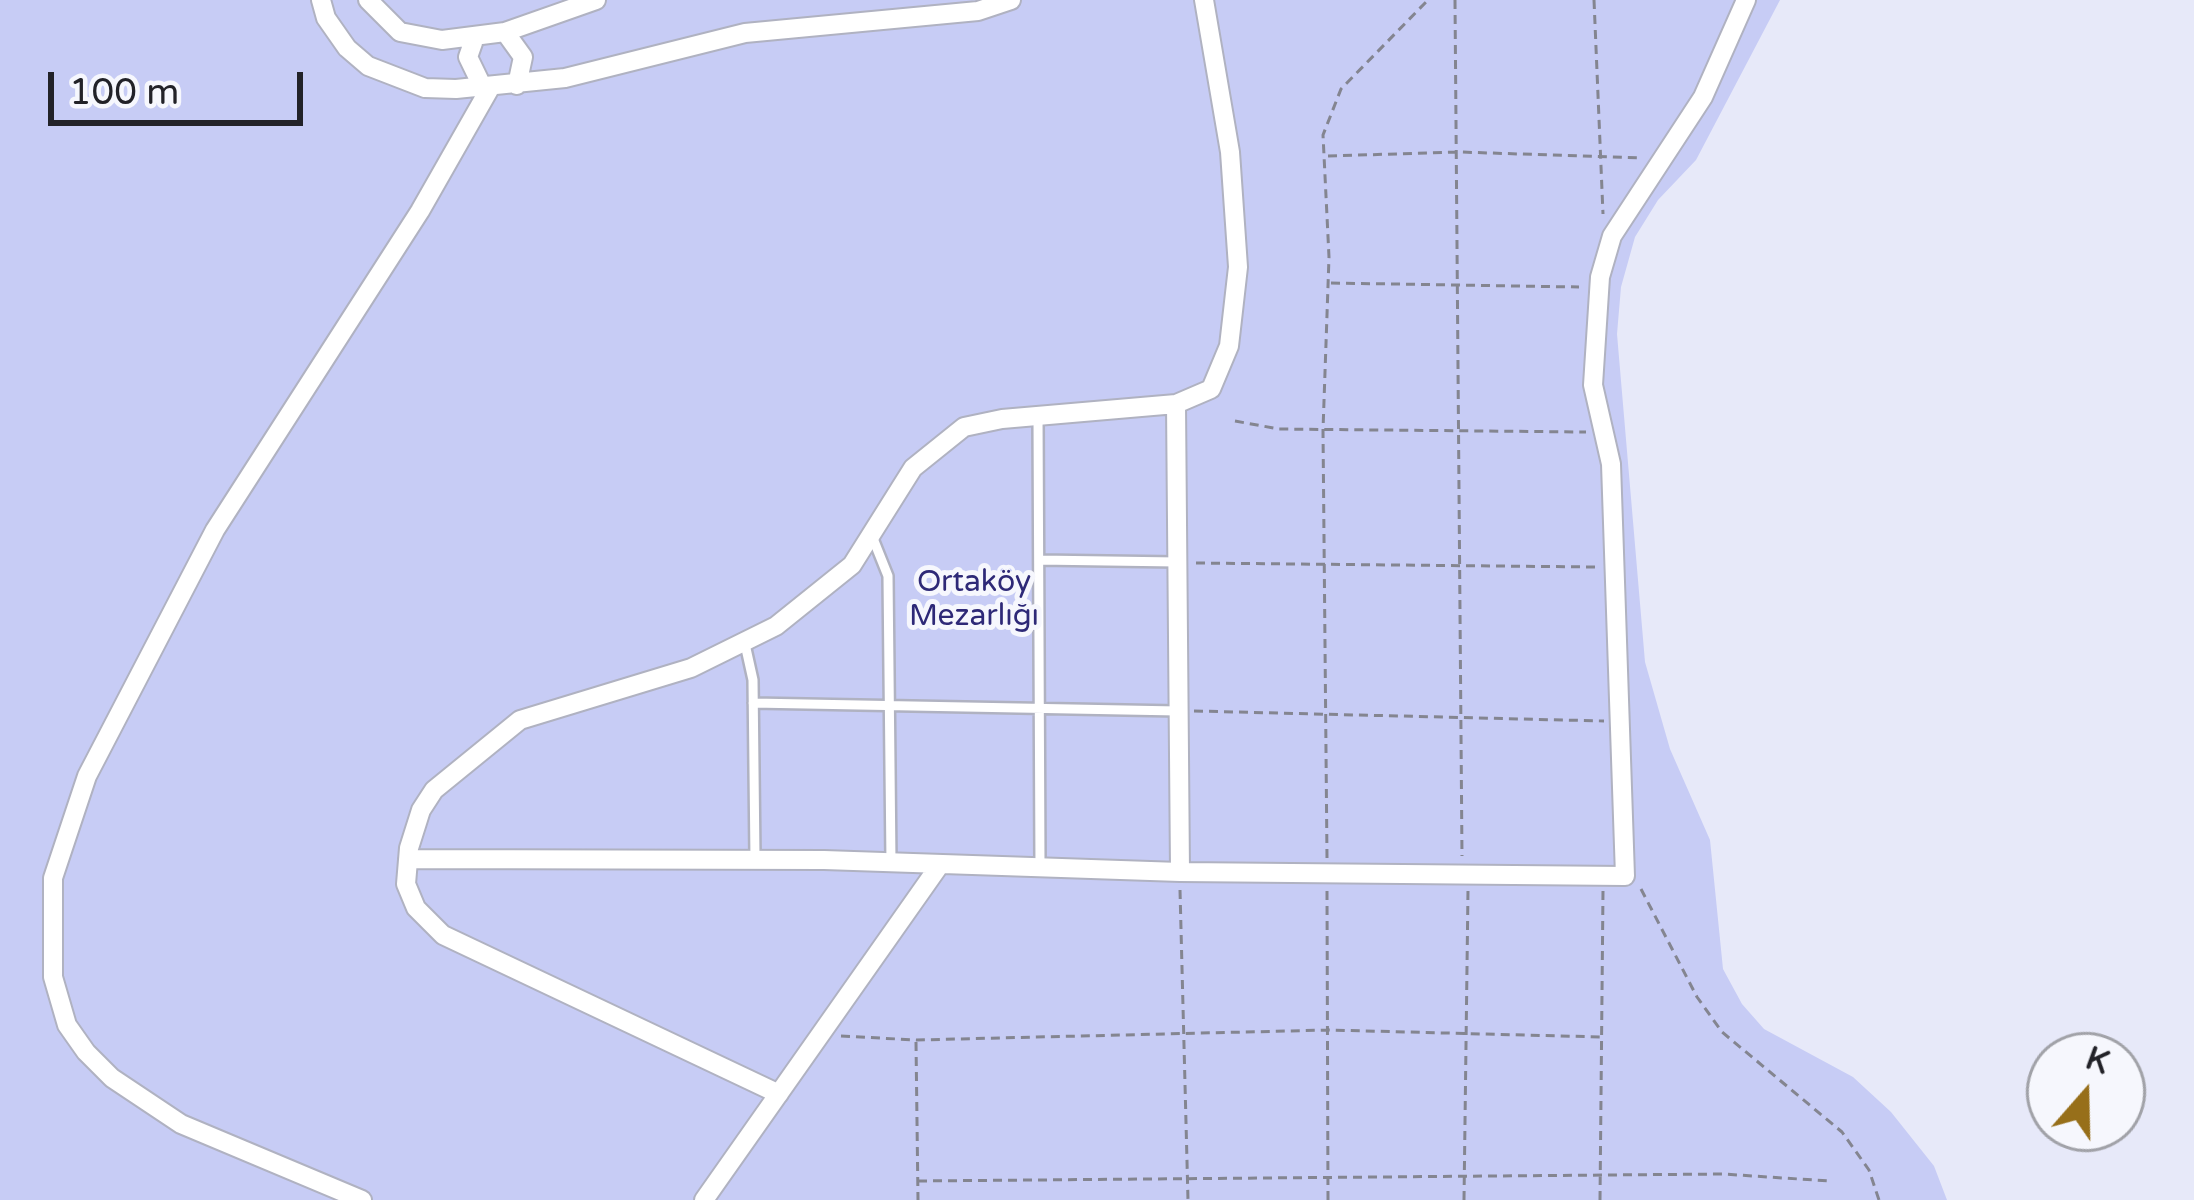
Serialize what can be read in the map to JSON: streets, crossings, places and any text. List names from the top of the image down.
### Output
{
  "parks": ["Ortaköy Mezarlığı"],
  "scale_bar": "100 m",
  "north": "top"
}
